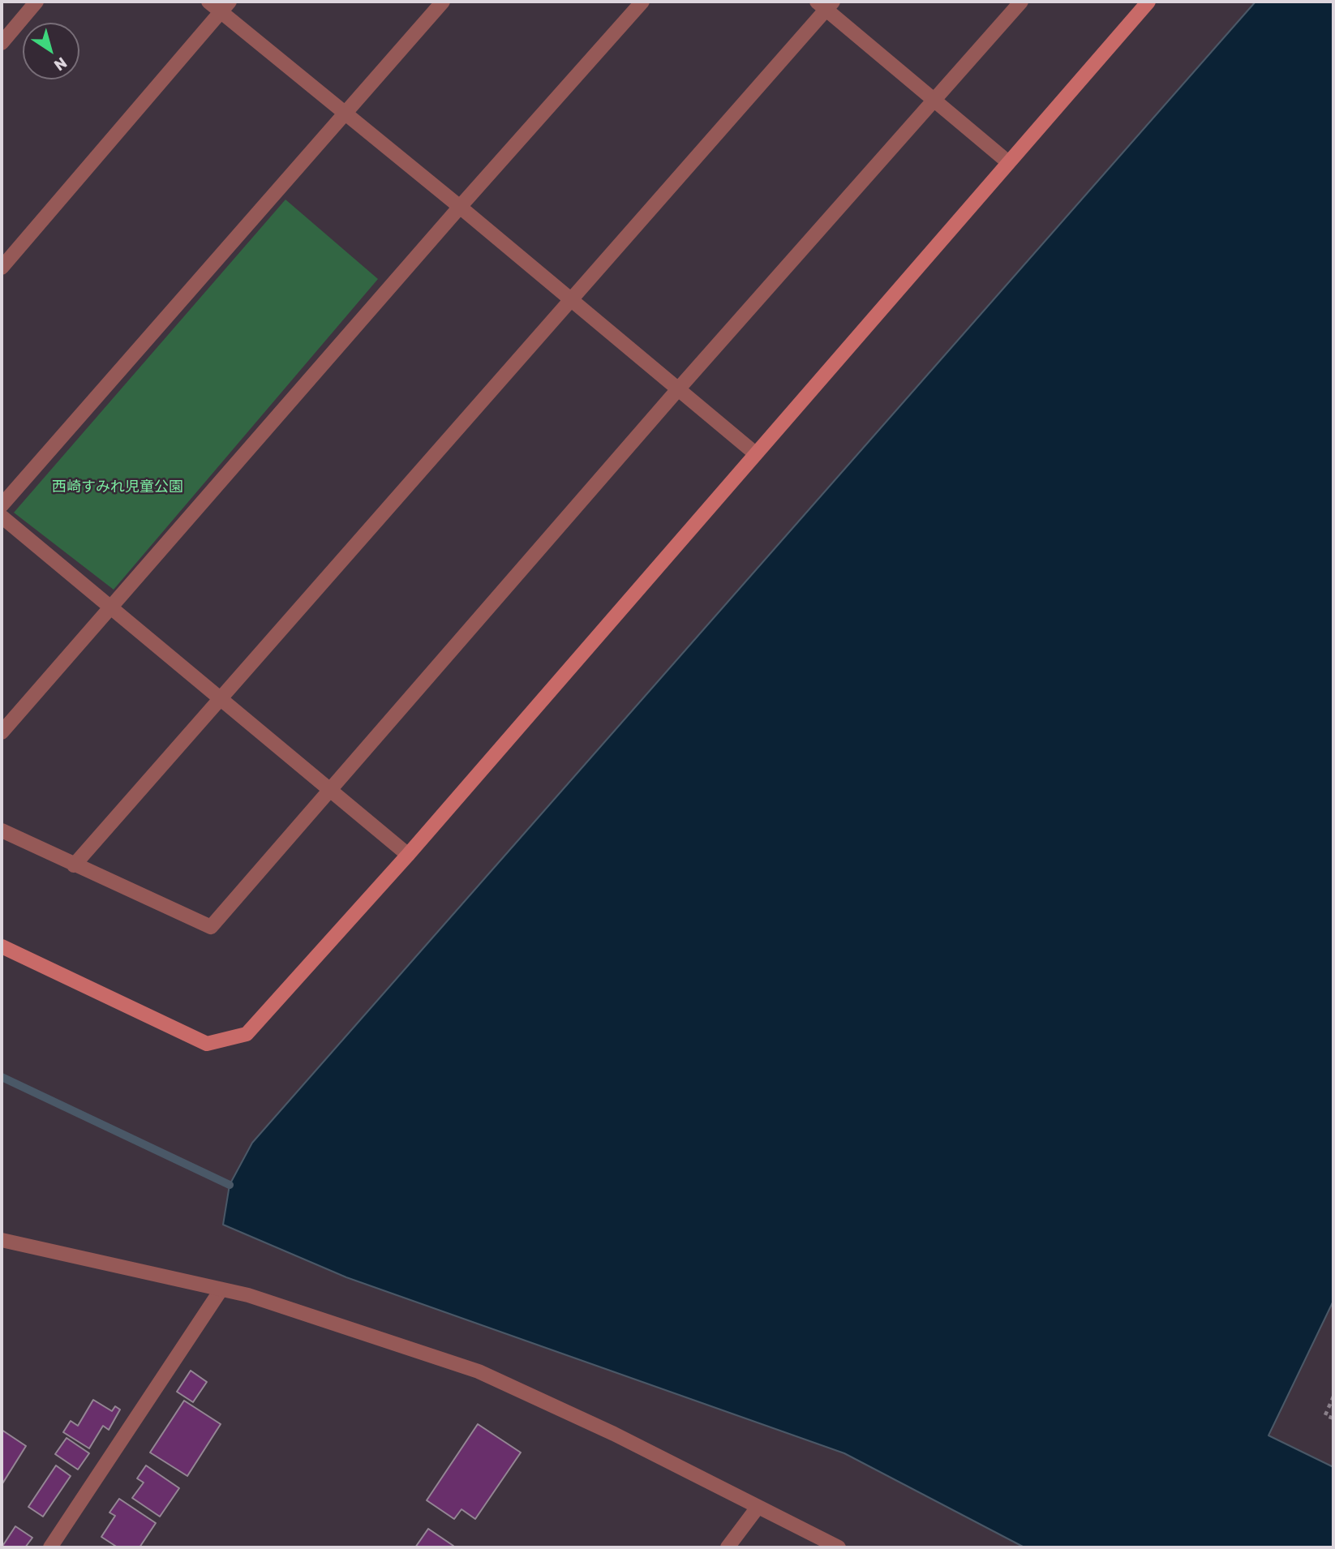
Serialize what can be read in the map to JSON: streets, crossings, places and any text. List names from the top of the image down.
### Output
{
  "parks": ["西崎すみれ児童公園"],
  "north": "bottom right"
}
